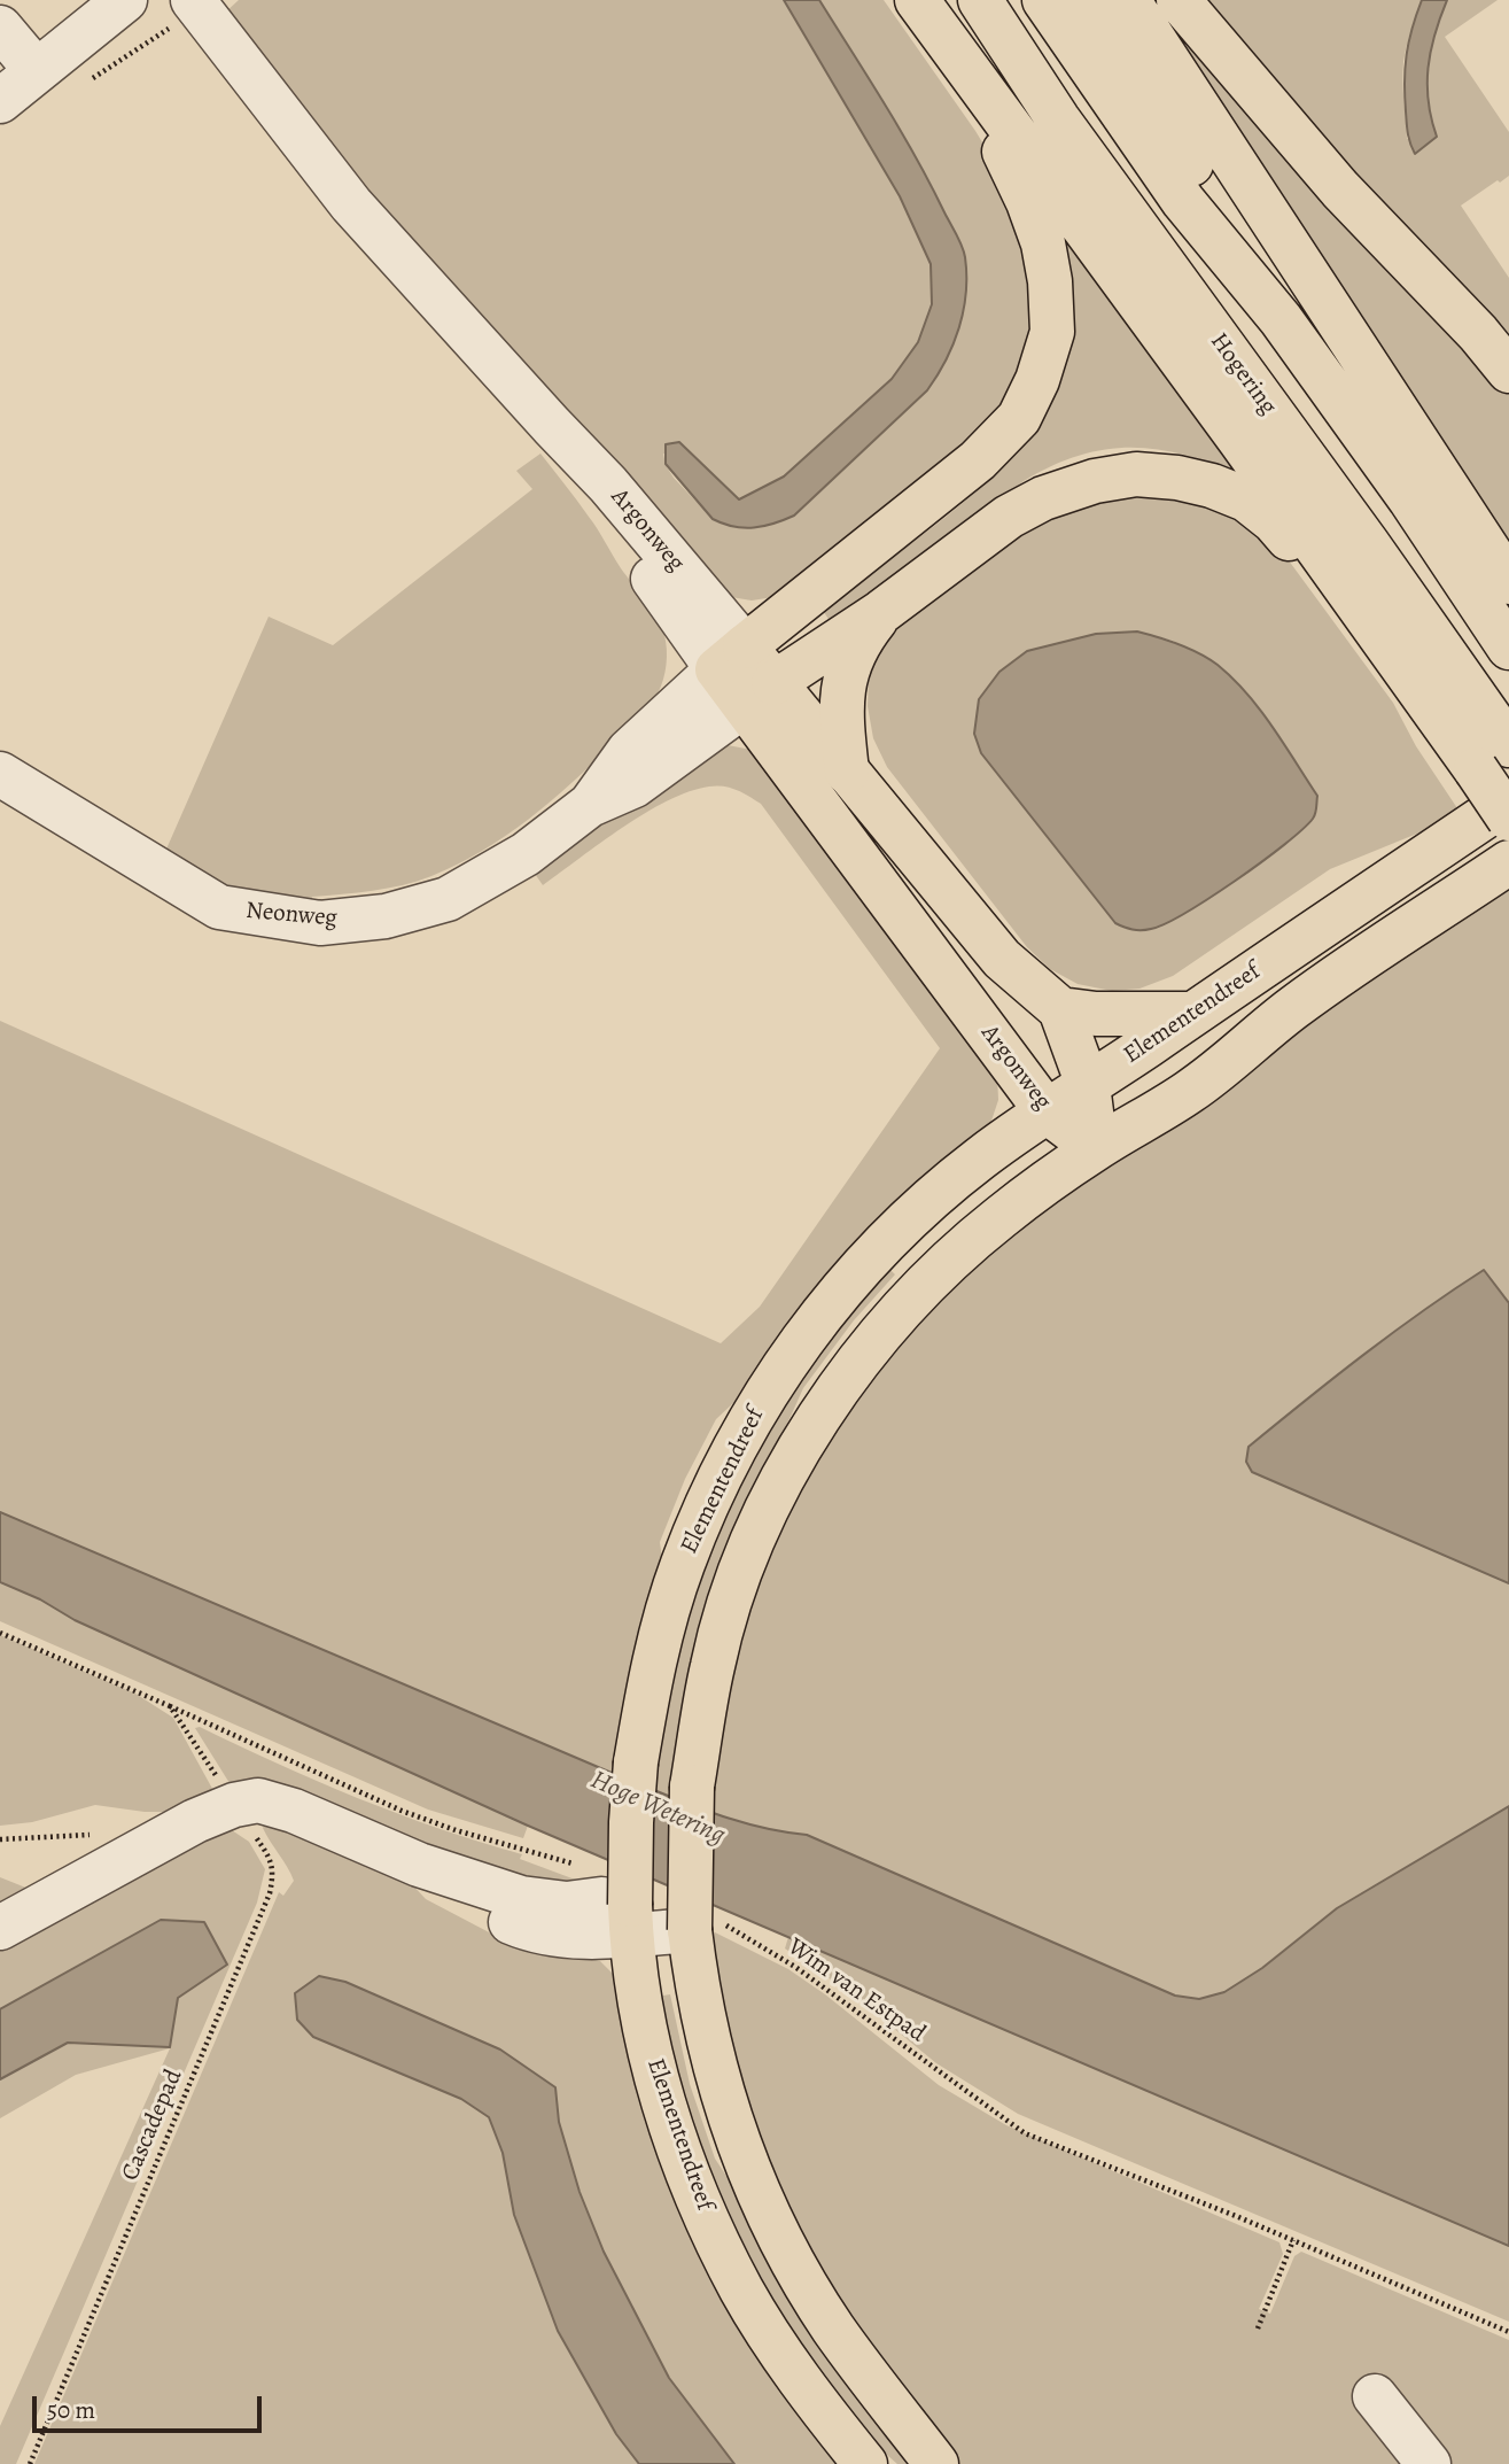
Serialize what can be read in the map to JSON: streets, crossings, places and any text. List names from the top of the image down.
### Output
{
  "streets": {
    "main road": ["Hogering", "Argonweg", "Elementendreef"],
    "street": ["Neonweg"],
    "path": ["Wim van Estpad", "Cascadepad"]
  },
  "crossings": [
    ["Argonweg", "Neonweg"],
    ["Argonweg", "Elementendreef"]
  ],
  "water": ["Hoge Wetering"],
  "scale_bar": "50 m"
}
